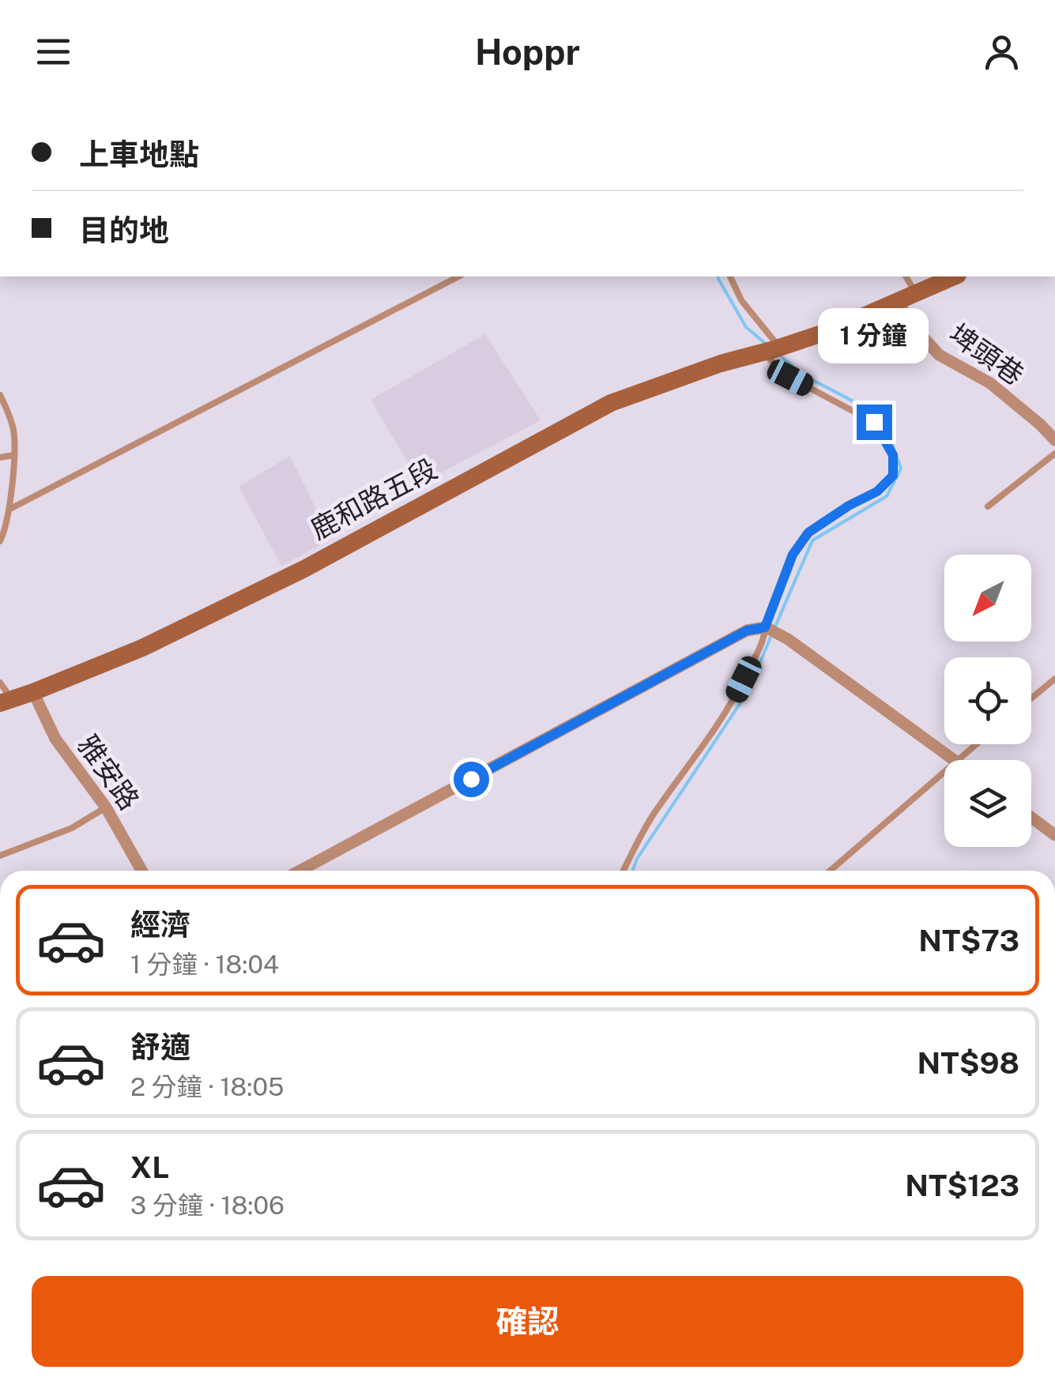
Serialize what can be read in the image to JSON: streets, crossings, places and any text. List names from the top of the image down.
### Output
{
  "streets": {
    "main road": ["鹿和路五段"],
    "street": ["埤頭巷", "雅安路"]
  },
  "crossings": [
    ["埤頭巷", "鹿和路五段"],
    ["鹿和路五段", "雅安路"]
  ],
  "north": "bottom left",
  "page": {
    "header": "Hoppr",
    "banner": ["上車地點", "目的地"],
    "bubble": "1 分鐘",
    "list": [
      {
        "name": "經濟",
        "note": "1 分鐘 · 18:04",
        "value": "NT$73"
      },
      {
        "name": "舒適",
        "note": "2 分鐘 · 18:05",
        "value": "NT$98"
      },
      {
        "name": "XL",
        "note": "3 分鐘 · 18:06",
        "value": "NT$123"
      }
    ],
    "buttons": "確認"
  }
}
